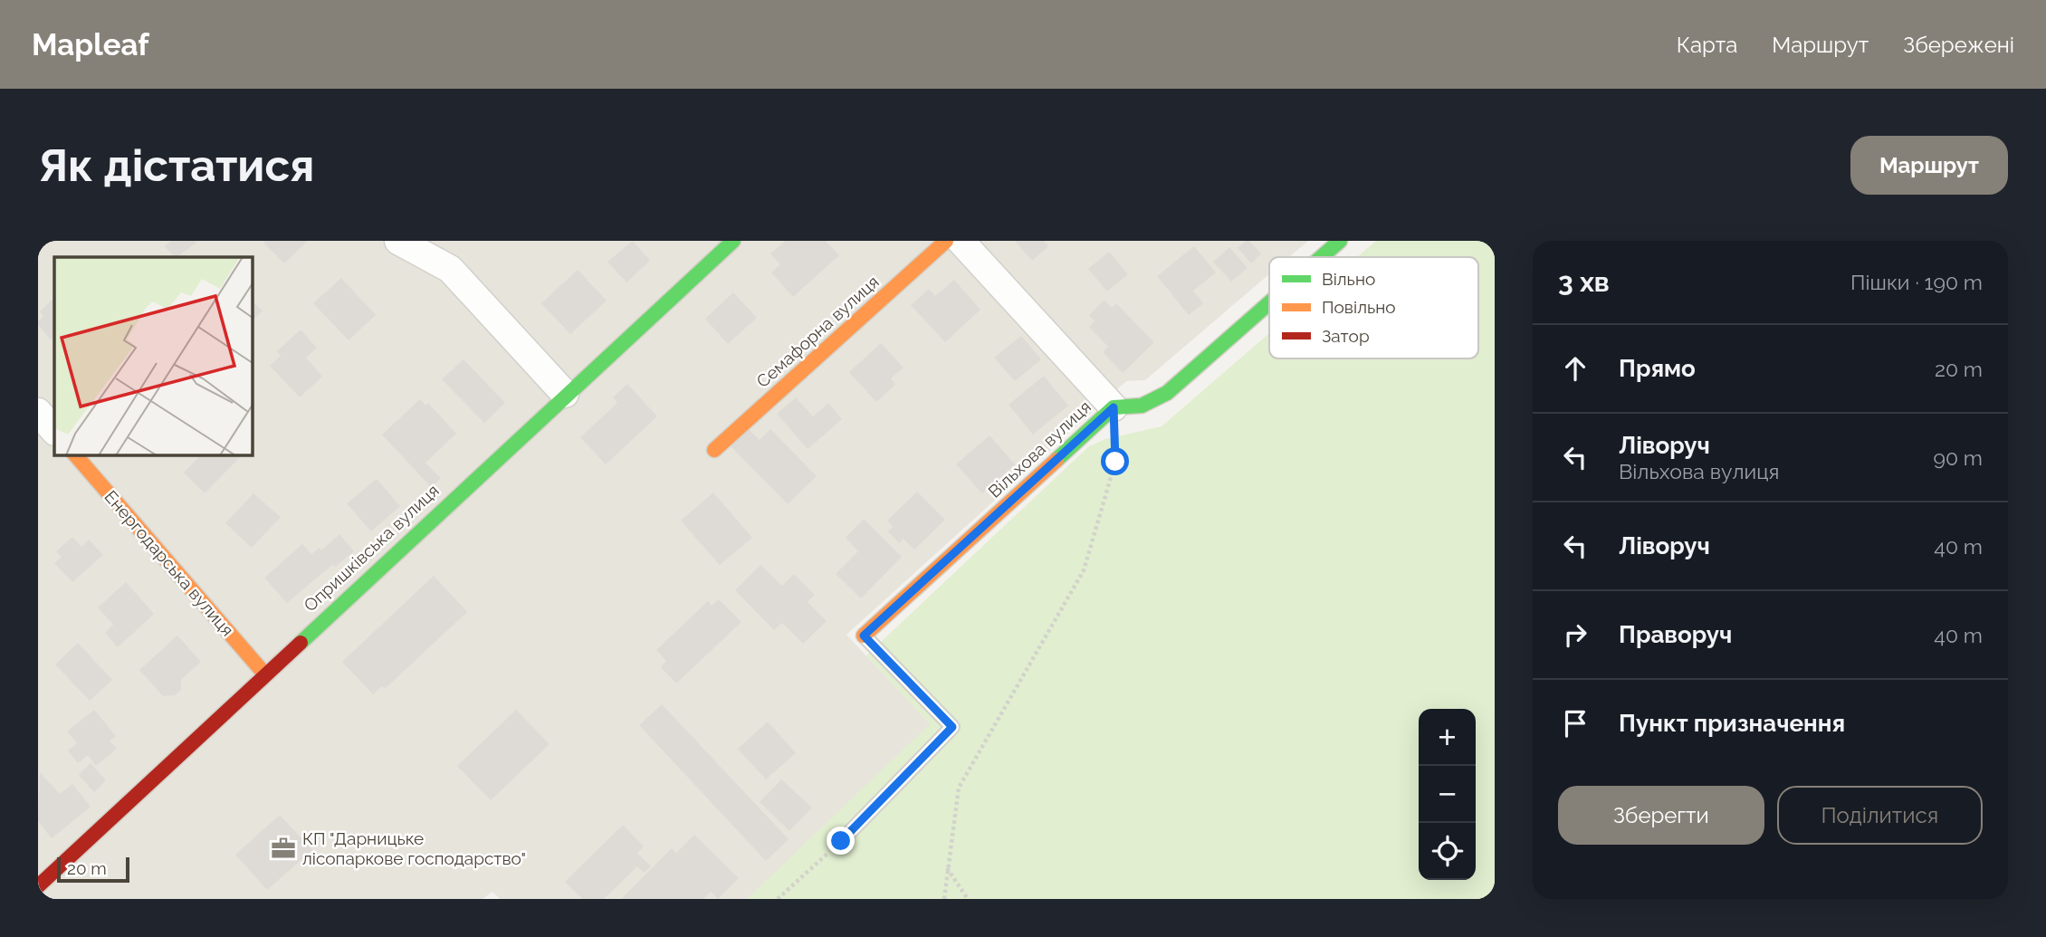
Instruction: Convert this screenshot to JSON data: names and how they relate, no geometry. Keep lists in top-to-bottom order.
{
  "streets": {
    "street": [
      "Семафорна вулиця",
      "Вільхова вулиця",
      "Опришківська вулиця",
      "Енергодарська вулиця"
    ]
  },
  "crossings": [
    ["Опришківська вулиця", "Енергодарська вулиця"]
  ],
  "places": {
    "office": ["КП \"Дарницьке лісопаркове господарство\""]
  },
  "legend": ["Вільно", "Повільно", "Затор"],
  "scale_bar": "20 m",
  "page": {
    "header": "Mapleaf",
    "nav": ["Карта", "Маршрут", "Збережені"],
    "buttons": [
      "Маршрут",
      ["Зберегти", "Поділитися"]
    ],
    "title": "Як дістатися",
    "heading": ["3 хв", "Пішки · 190 m"],
    "list": [
      ["Прямо", "20 m"],
      ["Ліворуч", "Вільхова вулиця", "90 m"],
      ["Ліворуч", "40 m"],
      ["Праворуч", "40 m"],
      "Пункт призначення"
    ],
    "map_buttons": ["+", "−"],
    "scale": "20 m"
  }
}
